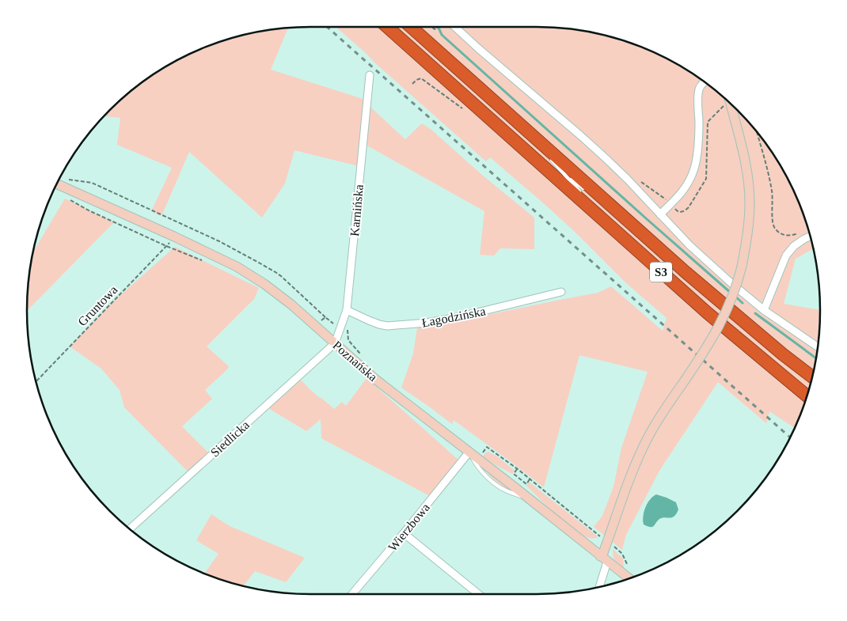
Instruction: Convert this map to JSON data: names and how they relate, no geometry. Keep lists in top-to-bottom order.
{
  "streets": {
    "highway": ["S3"],
    "main road": ["Poznańska"],
    "street": [
      "Karnińska",
      "Łagodzińska",
      "Siedlicka",
      "Wierzbowa"
    ],
    "path": ["Gruntowa"]
  },
  "crossings": [
    ["Karnińska", "Łagodzińska"],
    ["Karnińska", "Poznańska"],
    ["Karnińska", "Siedlicka"],
    ["Gruntowa", "Poznańska"],
    ["Poznańska", "Siedlicka"],
    ["Poznańska", "Wierzbowa"]
  ]
}
